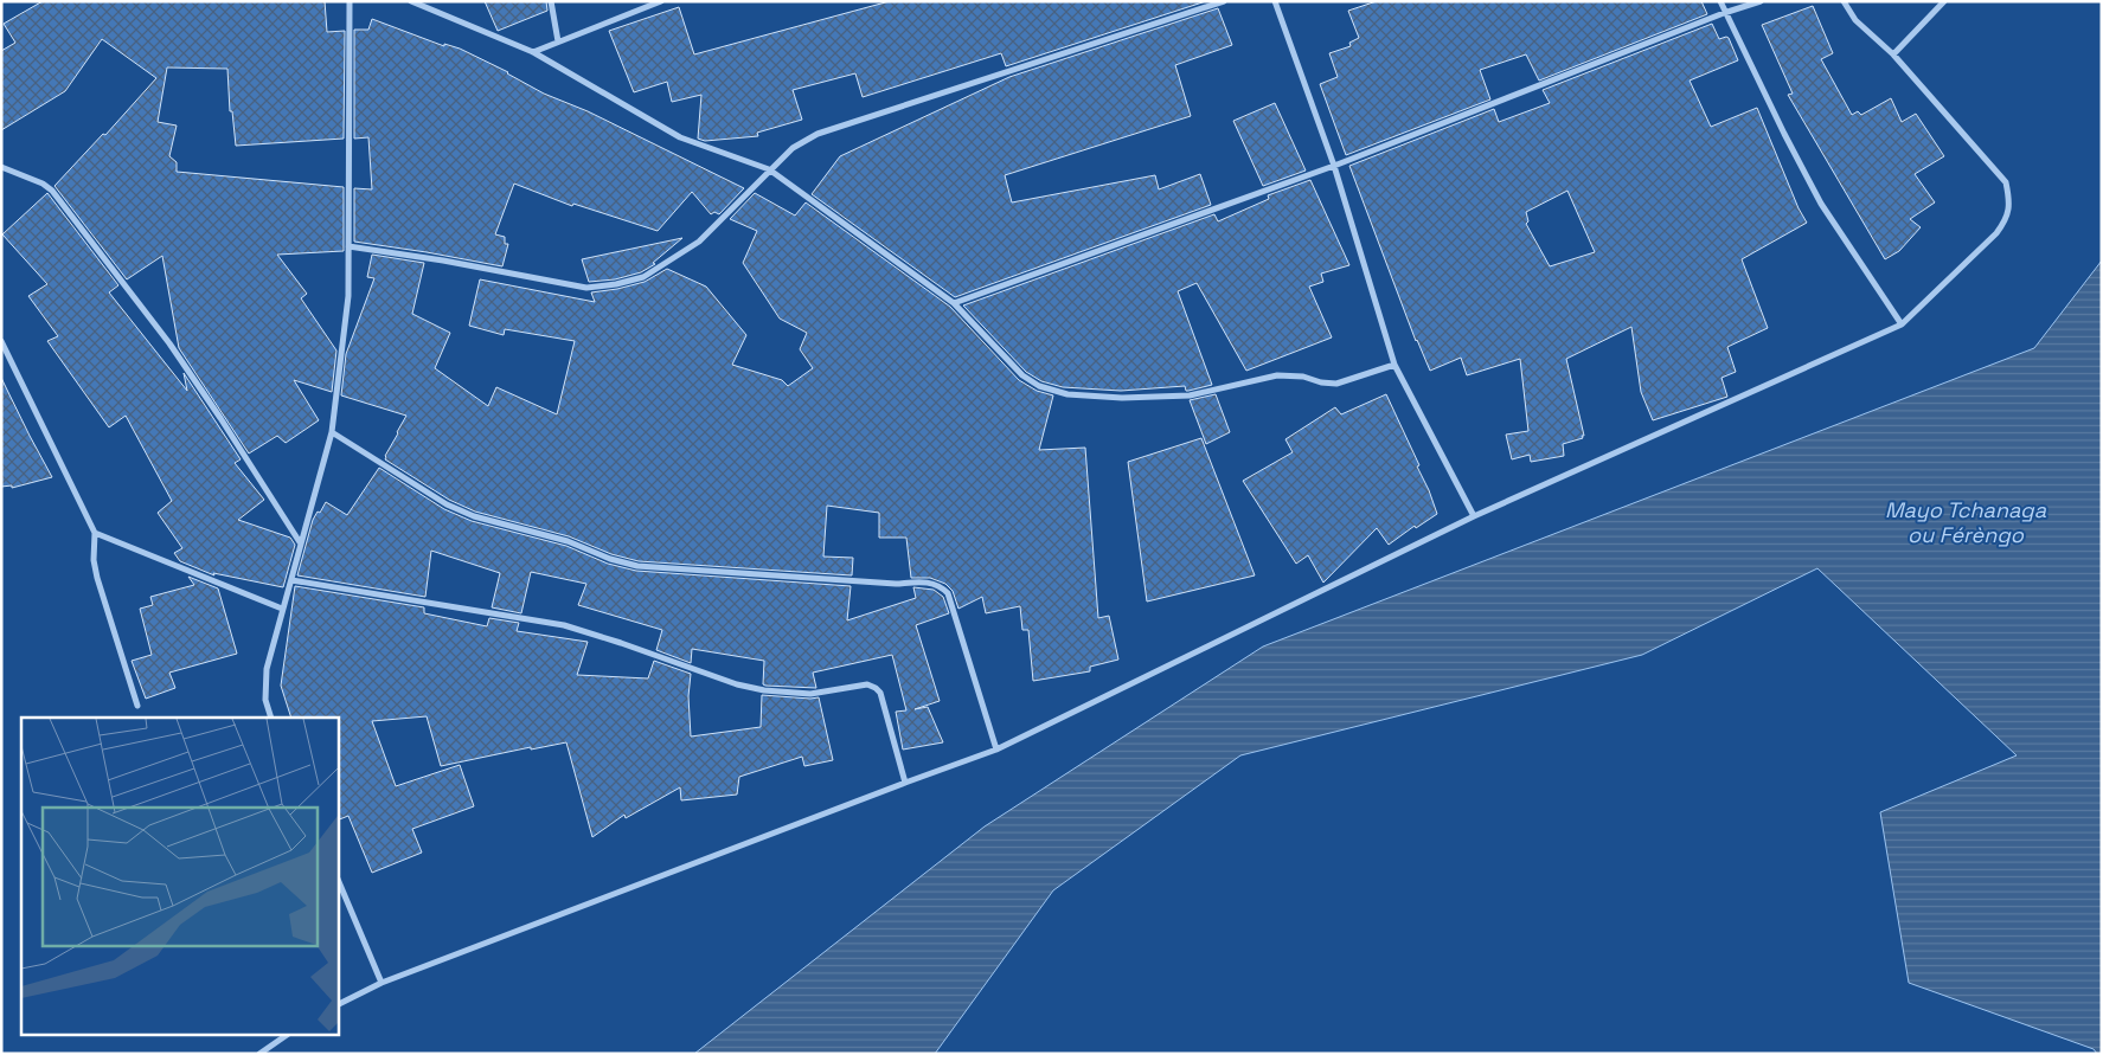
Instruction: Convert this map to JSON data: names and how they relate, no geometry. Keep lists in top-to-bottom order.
{
  "water": ["Mayo Tchanaga ou Férèngo"]
}
